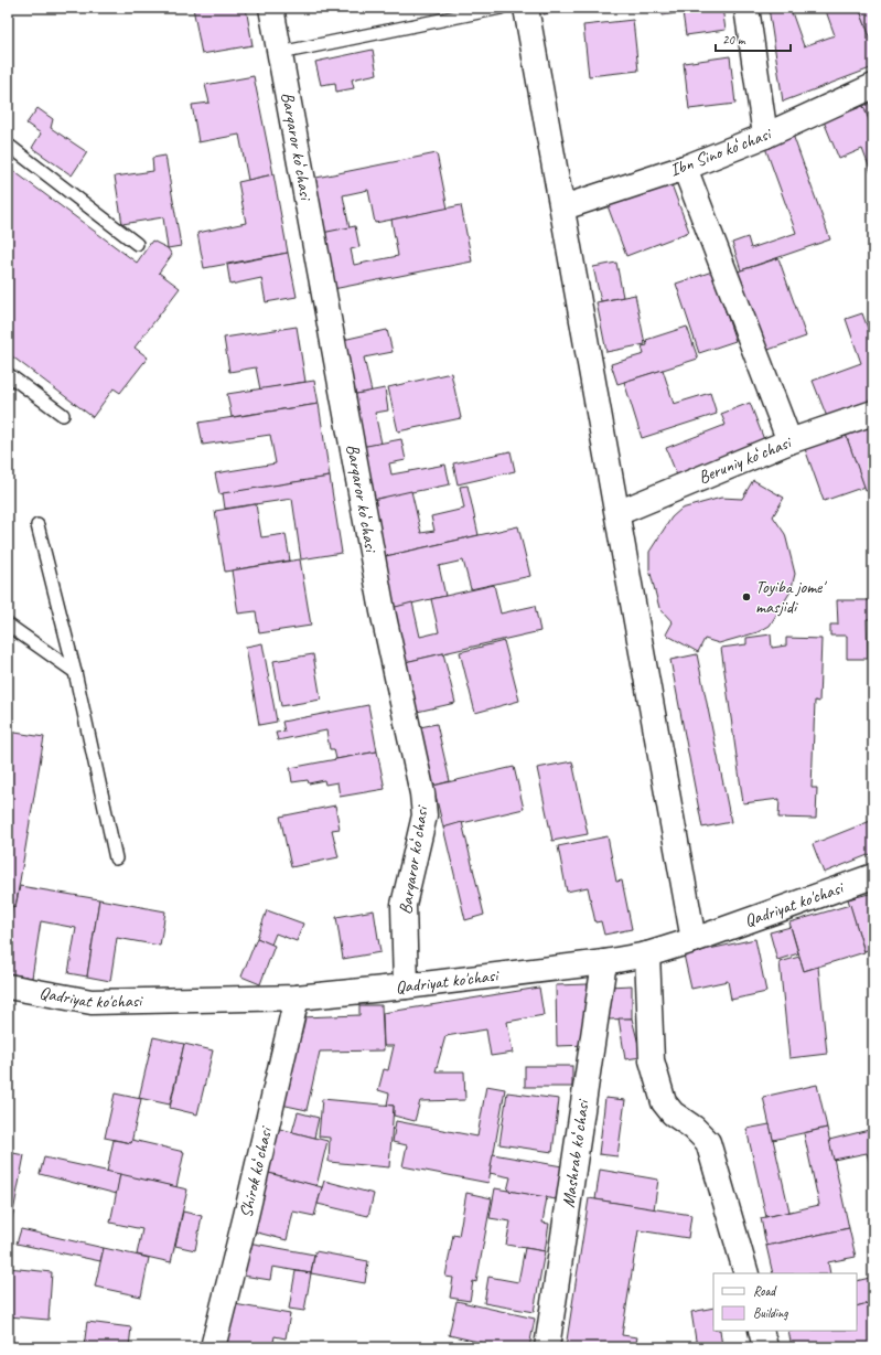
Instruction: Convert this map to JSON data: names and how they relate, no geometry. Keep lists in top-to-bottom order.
{
  "streets": {
    "street": [
      "Barqaror koʻchasi",
      "Ibn Sino koʻchasi",
      "Beruniy koʻchasi",
      "Qadriyat ko'chasi",
      "Mashrab koʻchasi",
      "Shirok koʻchasi"
    ]
  },
  "crossings": [
    ["Barqaror koʻchasi", "Qadriyat ko'chasi"],
    ["Qadriyat ko'chasi", "Mashrab koʻchasi"],
    ["Qadriyat ko'chasi", "Shirok koʻchasi"]
  ],
  "places": ["Toyiba jome' masjidi"],
  "legend": ["Road", "Building"],
  "scale_bar": "20 m"
}
